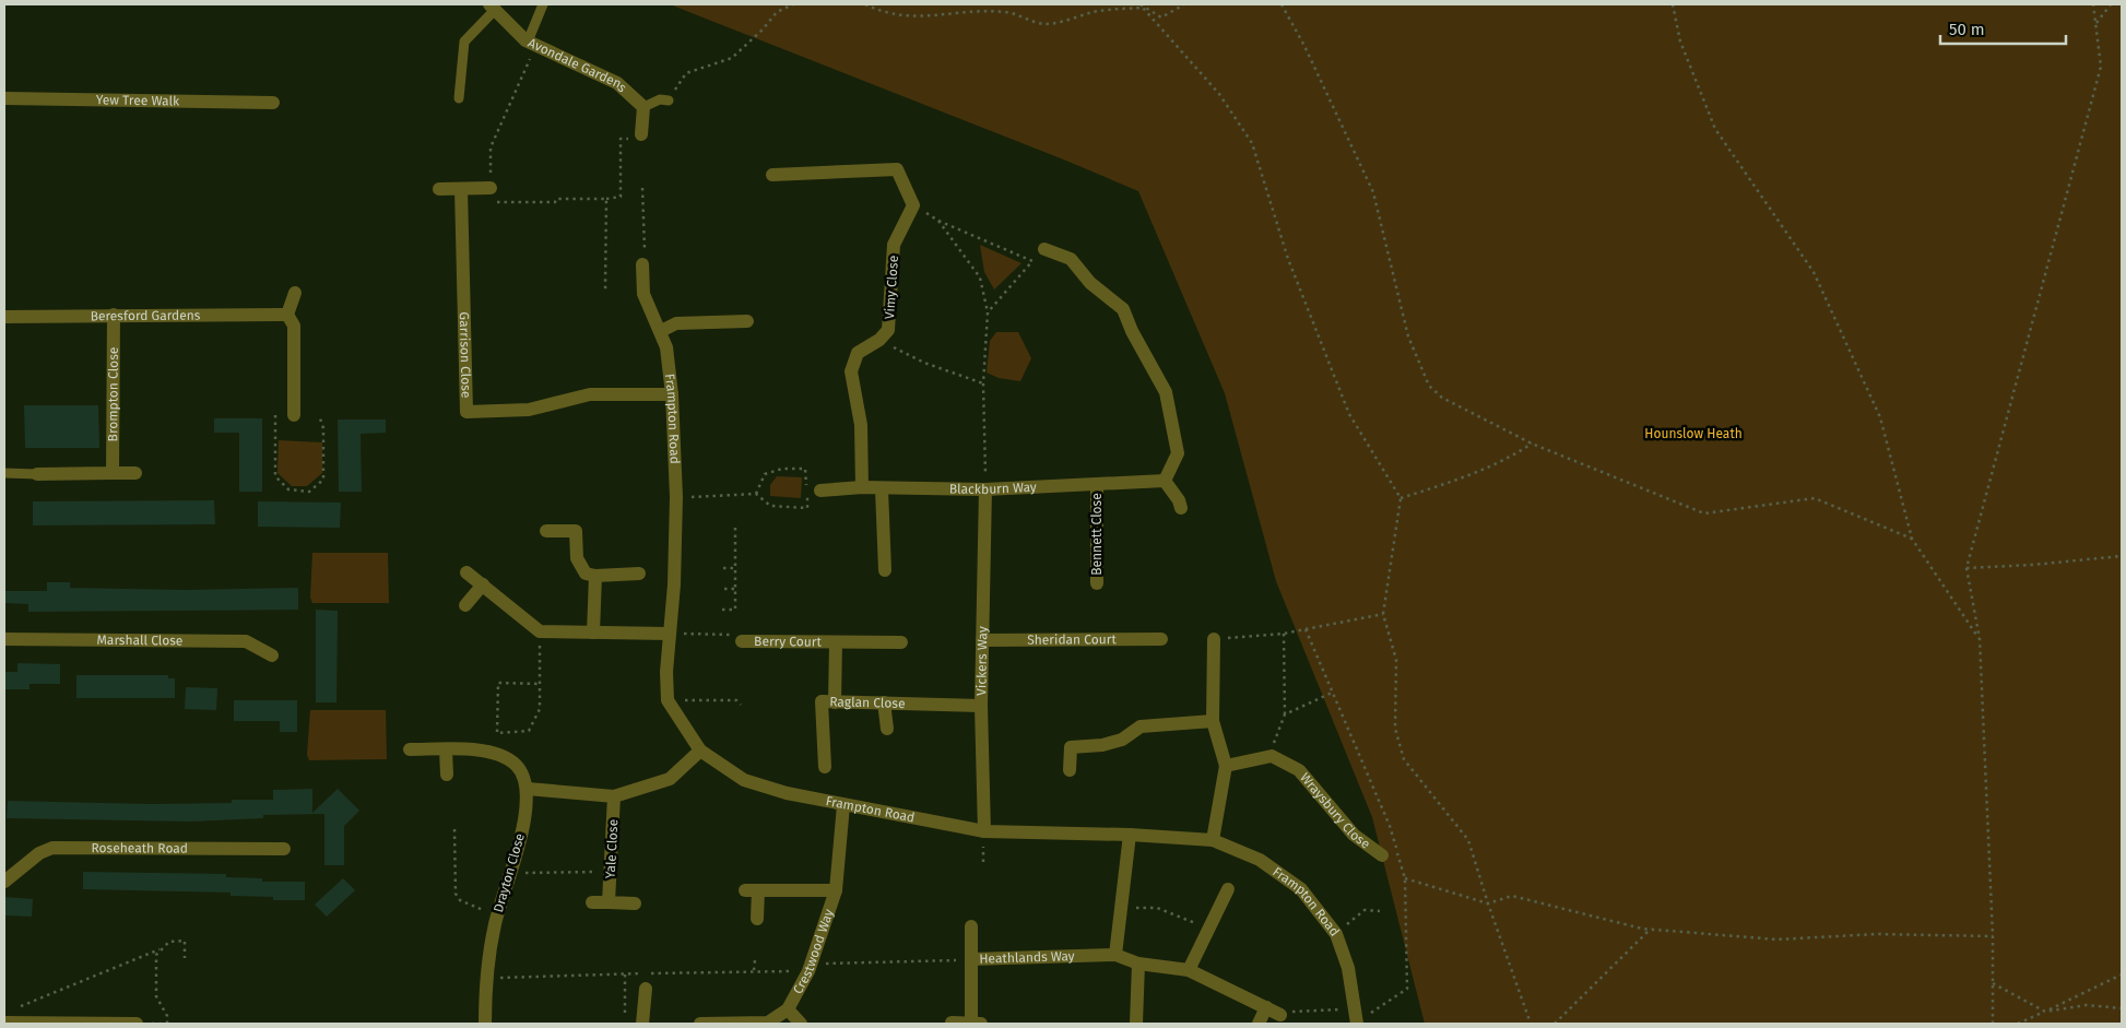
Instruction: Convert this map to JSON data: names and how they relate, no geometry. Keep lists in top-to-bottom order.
{
  "streets": {
    "street": [
      "Avondale Gardens",
      "Yew Tree Walk",
      "Vimy Close",
      "Beresford Gardens",
      "Garrison Close",
      "Brompton Close",
      "Frampton Road",
      "Blackburn Way",
      "Bennett Close",
      "Marshall Close",
      "Sheridan Court",
      "Berry Court",
      "Vickers Way",
      "Raglan Close",
      "Wraysbury Close",
      "Roseheath Road",
      "Yale Close",
      "Drayton Close",
      "Crestwood Way",
      "Heathlands Way"
    ]
  },
  "crossings": [
    ["Beresford Gardens", "Brompton Close"],
    ["Garrison Close", "Frampton Road"],
    ["Frampton Road", "Vickers Way"],
    ["Frampton Road", "Crestwood Way"],
    ["Blackburn Way", "Bennett Close"],
    ["Blackburn Way", "Vickers Way"],
    ["Sheridan Court", "Vickers Way"],
    ["Berry Court", "Raglan Close"],
    ["Vickers Way", "Raglan Close"]
  ],
  "parks": ["Hounslow Heath"],
  "scale_bar": "50 m"
}
